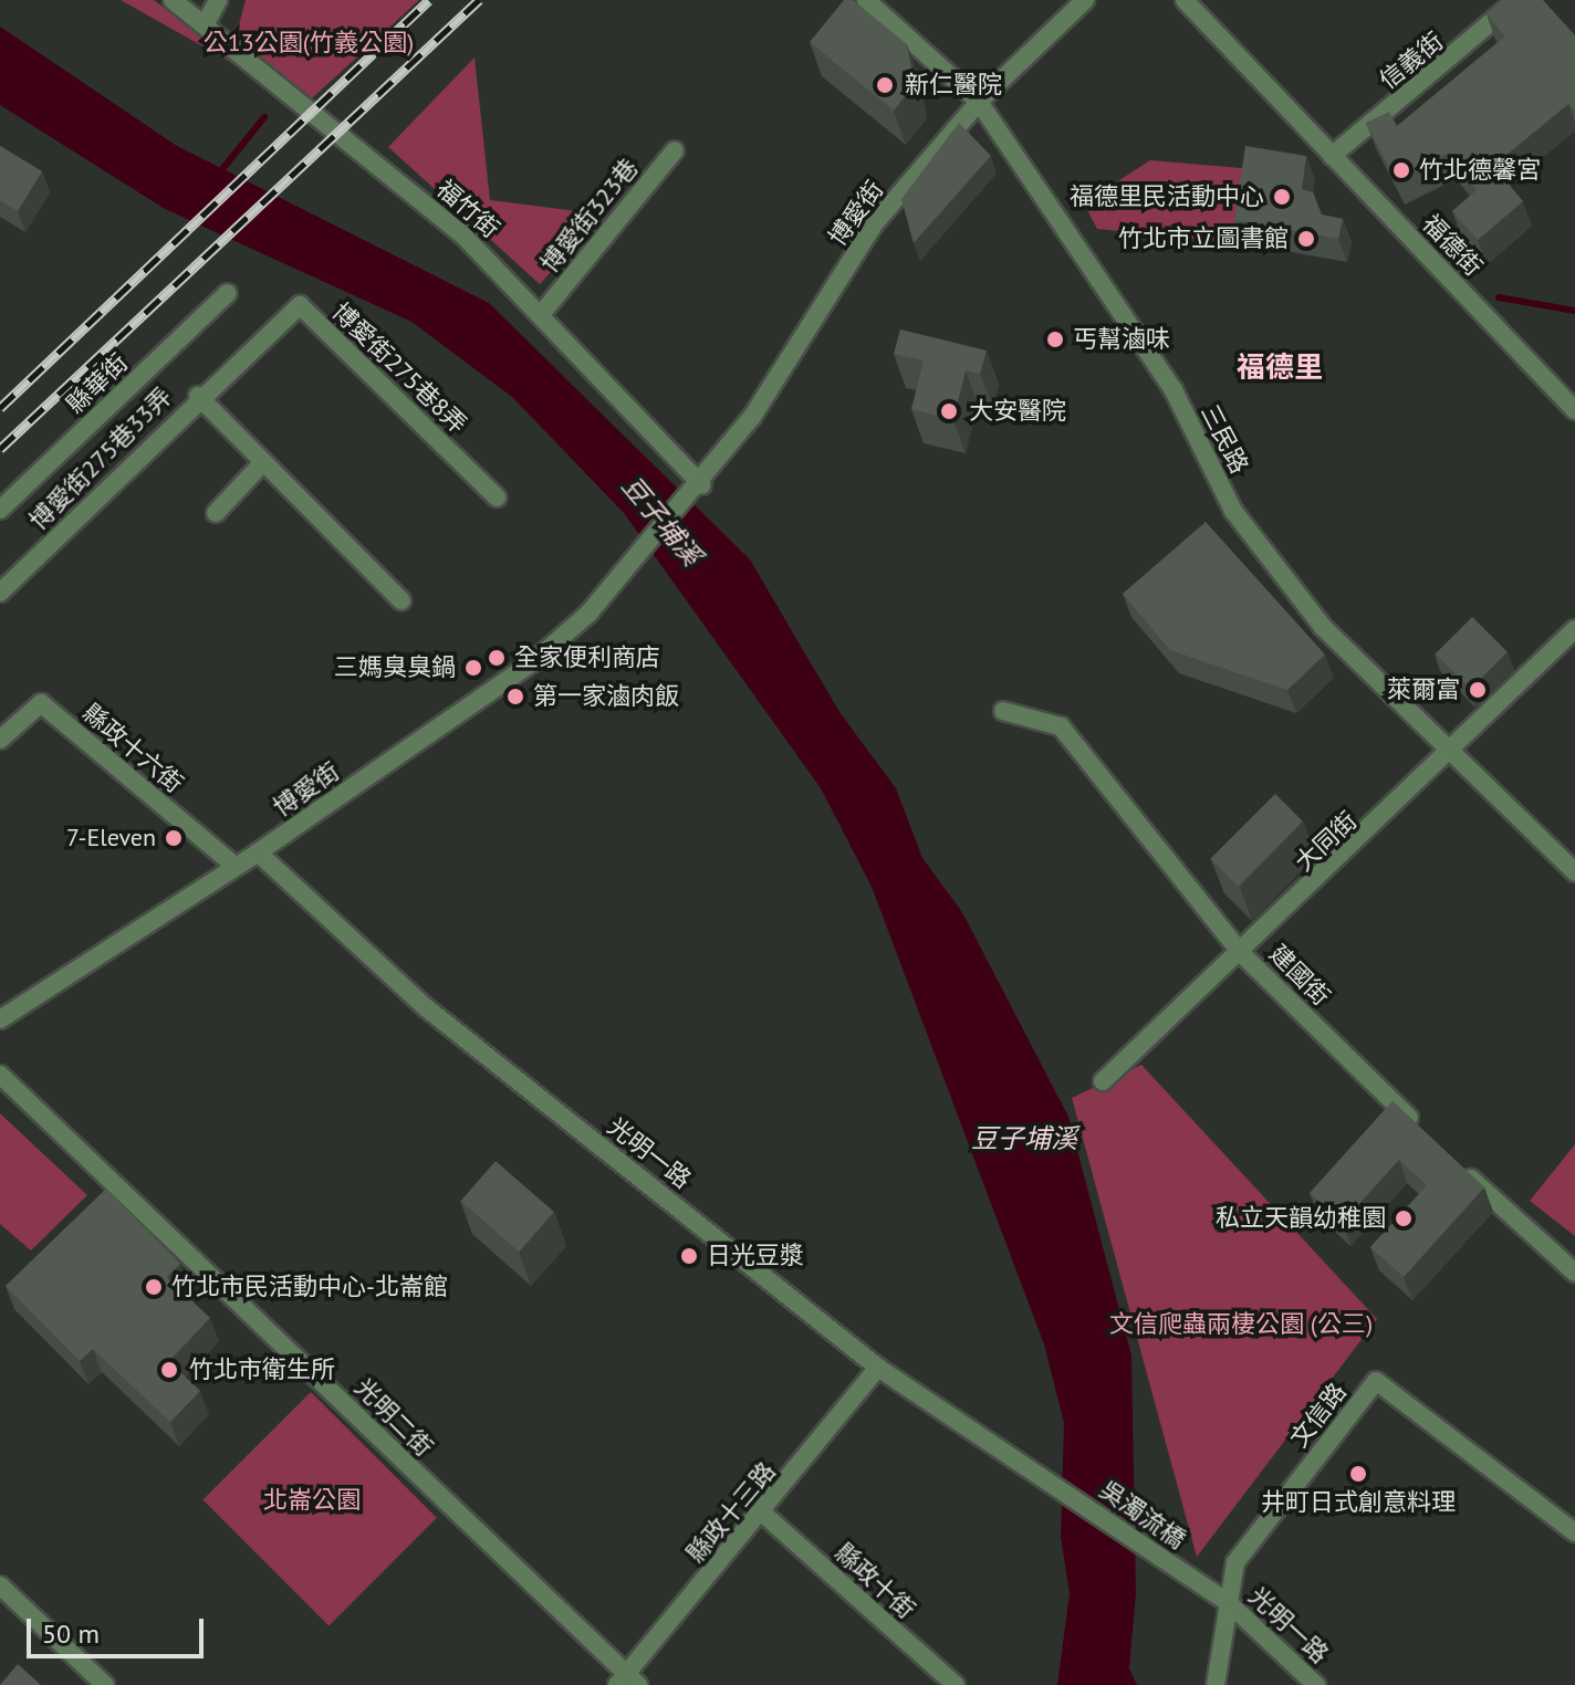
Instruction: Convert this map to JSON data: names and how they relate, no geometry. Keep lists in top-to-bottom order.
{
  "streets": {
    "street": [
      "信義街",
      "福竹街",
      "博愛街",
      "博愛街323巷",
      "福德街",
      "博愛街275巷8弄",
      "縣華街",
      "三民路",
      "博愛街275巷33弄",
      "縣政十六街",
      "大同街",
      "建國街",
      "光明一路",
      "文信路",
      "光明二街",
      "縣政十三路",
      "吳濁流橋",
      "縣政十街"
    ]
  },
  "crossings": [
    ["信義街", "福德街"],
    ["福竹街", "博愛街"],
    ["福竹街", "博愛街323巷"],
    ["博愛街", "三民路"],
    ["博愛街", "縣政十六街"],
    ["博愛街", "光明一路"],
    ["博愛街275巷8弄", "博愛街275巷33弄"],
    ["三民路", "大同街"],
    ["大同街", "建國街"],
    ["光明一路", "文信路"],
    ["光明一路", "縣政十三路"],
    ["光明一路", "吳濁流橋"],
    ["文信路", "吳濁流橋"],
    ["光明二街", "縣政十三路"],
    ["縣政十三路", "縣政十街"]
  ],
  "districts": ["福德里"],
  "water": ["豆子埔溪"],
  "parks": ["公13公園(竹義公園)", "文信爬蟲兩棲公園 (公三)", "北崙公園"],
  "places": [
    "新仁醫院",
    "竹北德馨宮",
    "福德里民活動中心",
    "竹北市立圖書館",
    "丐幫滷味",
    "大安醫院",
    "全家便利商店",
    "三媽臭臭鍋",
    "萊爾富",
    "第一家滷肉飯",
    "7-Eleven",
    "私立天韻幼稚園",
    "日光豆漿",
    "竹北市民活動中心-北崙館",
    "竹北市衛生所",
    "井町日式創意料理"
  ],
  "scale_bar": "50 m"
}
